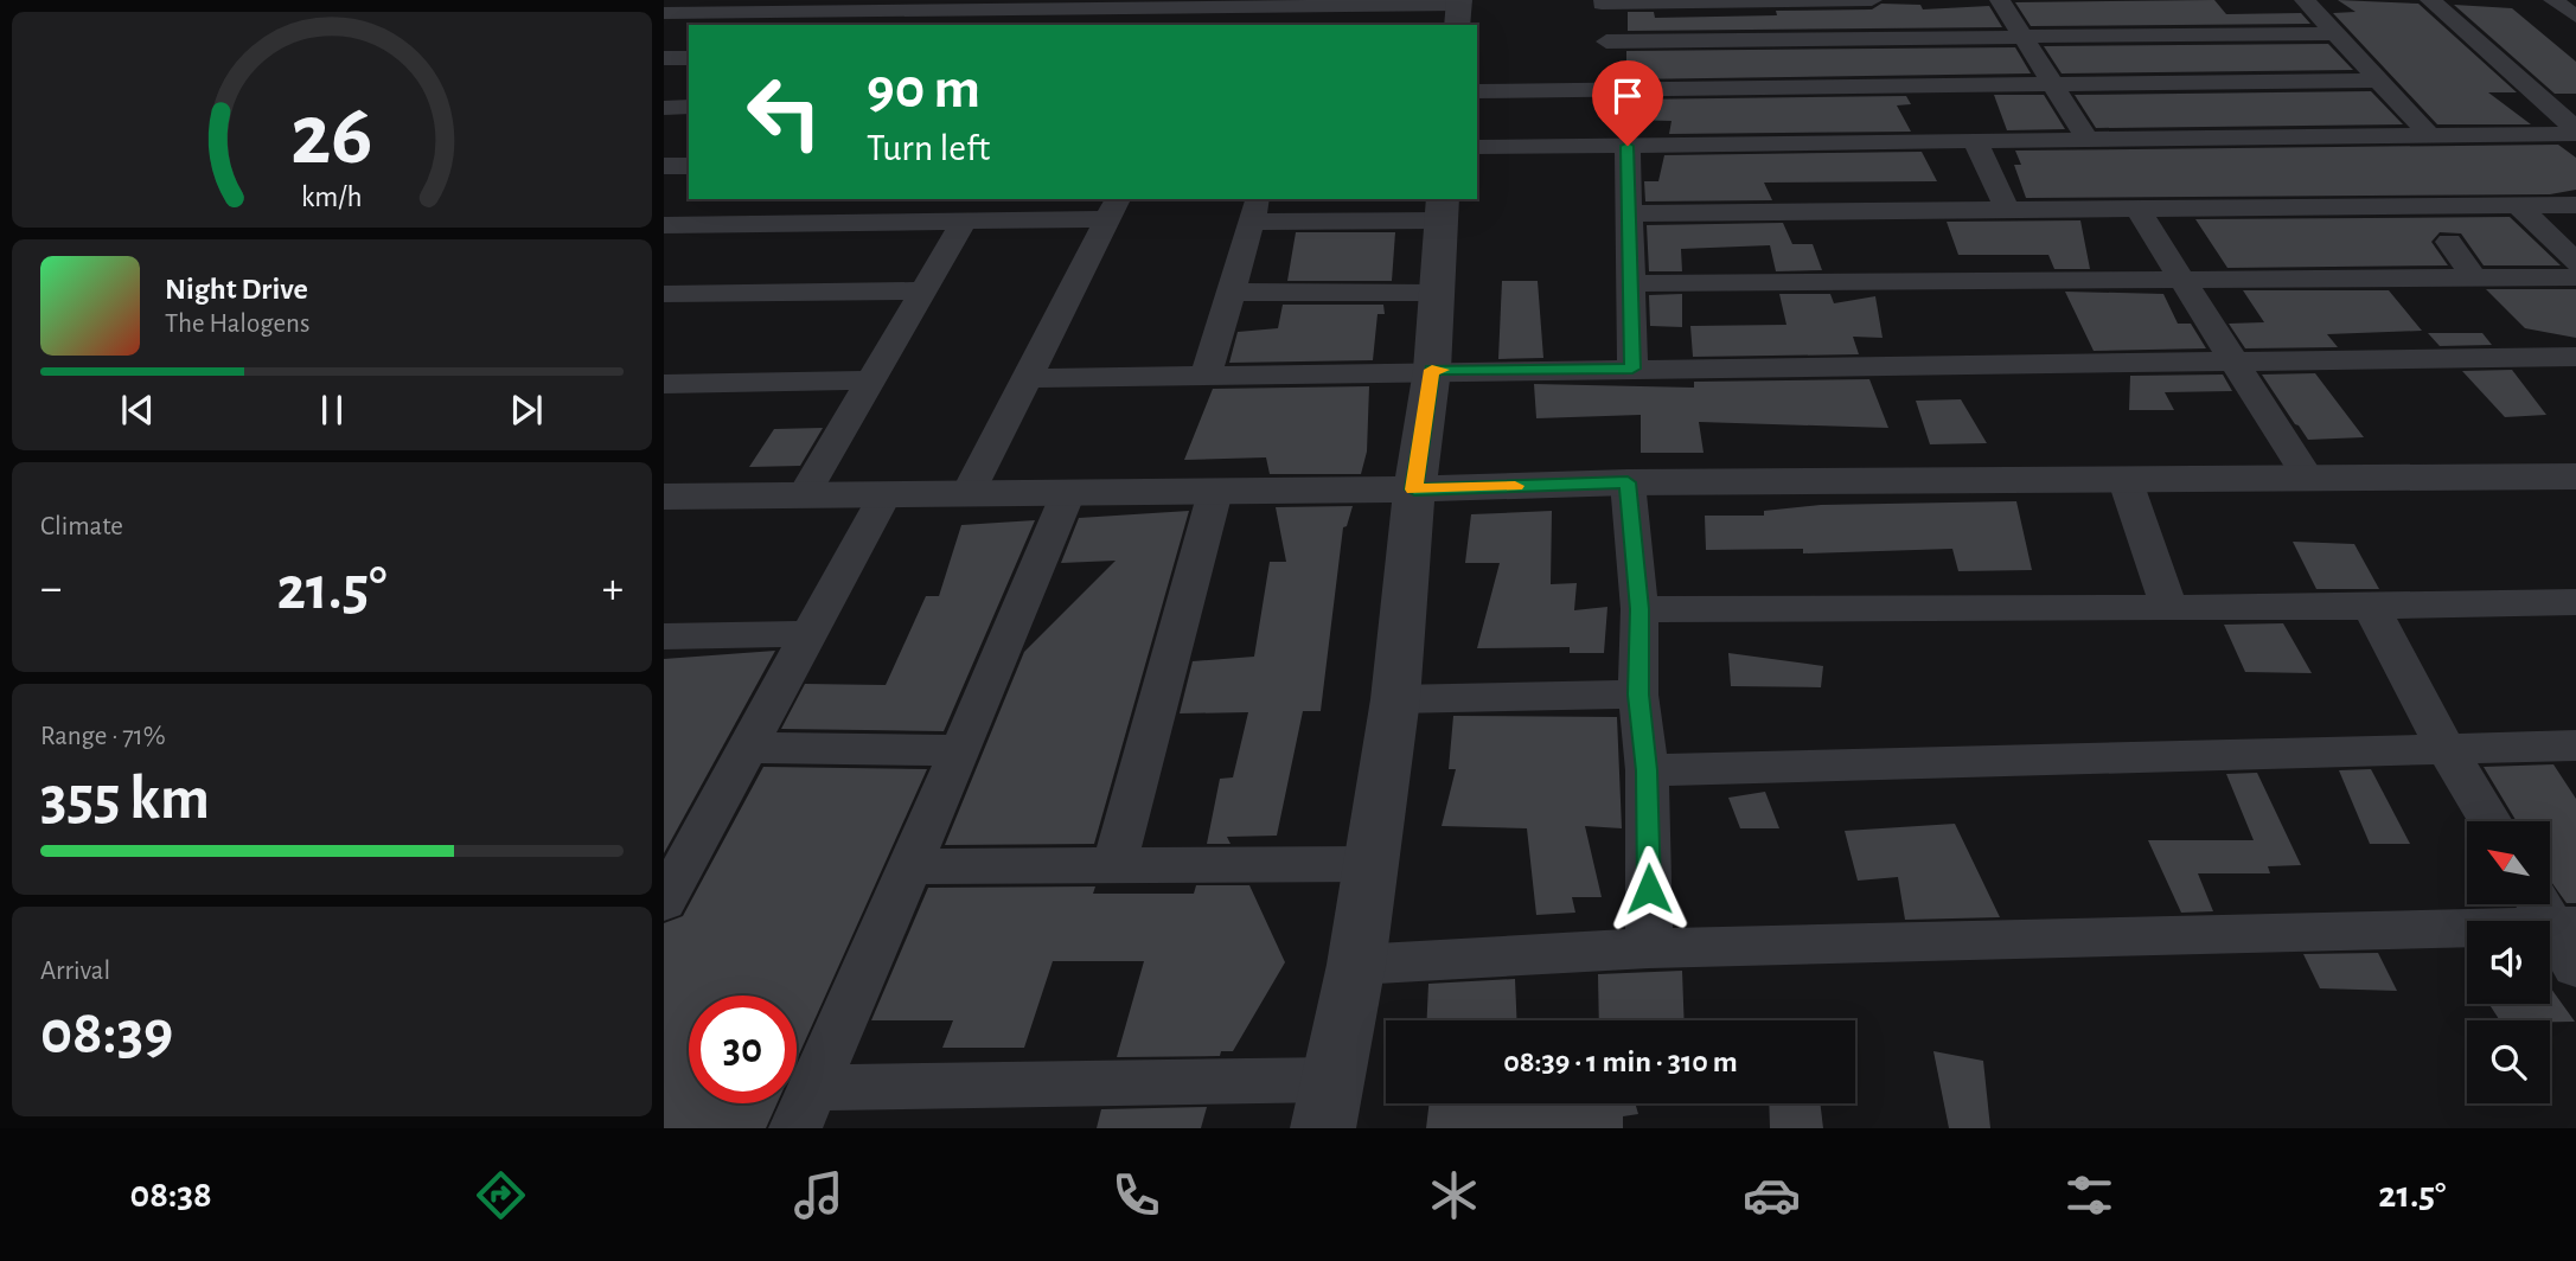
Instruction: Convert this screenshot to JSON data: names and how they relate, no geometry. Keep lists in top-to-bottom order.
{
  "north": "top left",
  "page": {
    "turn": ["90 m", "Turn left"],
    "song": ["Night Drive", "The Halogens"],
    "tile": [
      "Climate",
      ["Range · 71%", "355 km"],
      ["Arrival", "08:39"]
    ],
    "heat": ["−", "21.5°", "+"],
    "limit": "30",
    "trip": "08:39 · 1 min · 310 m",
    "tabs": ["08:38", "21.5°"],
    "gauge": ["26", "km/h"]
  }
}
